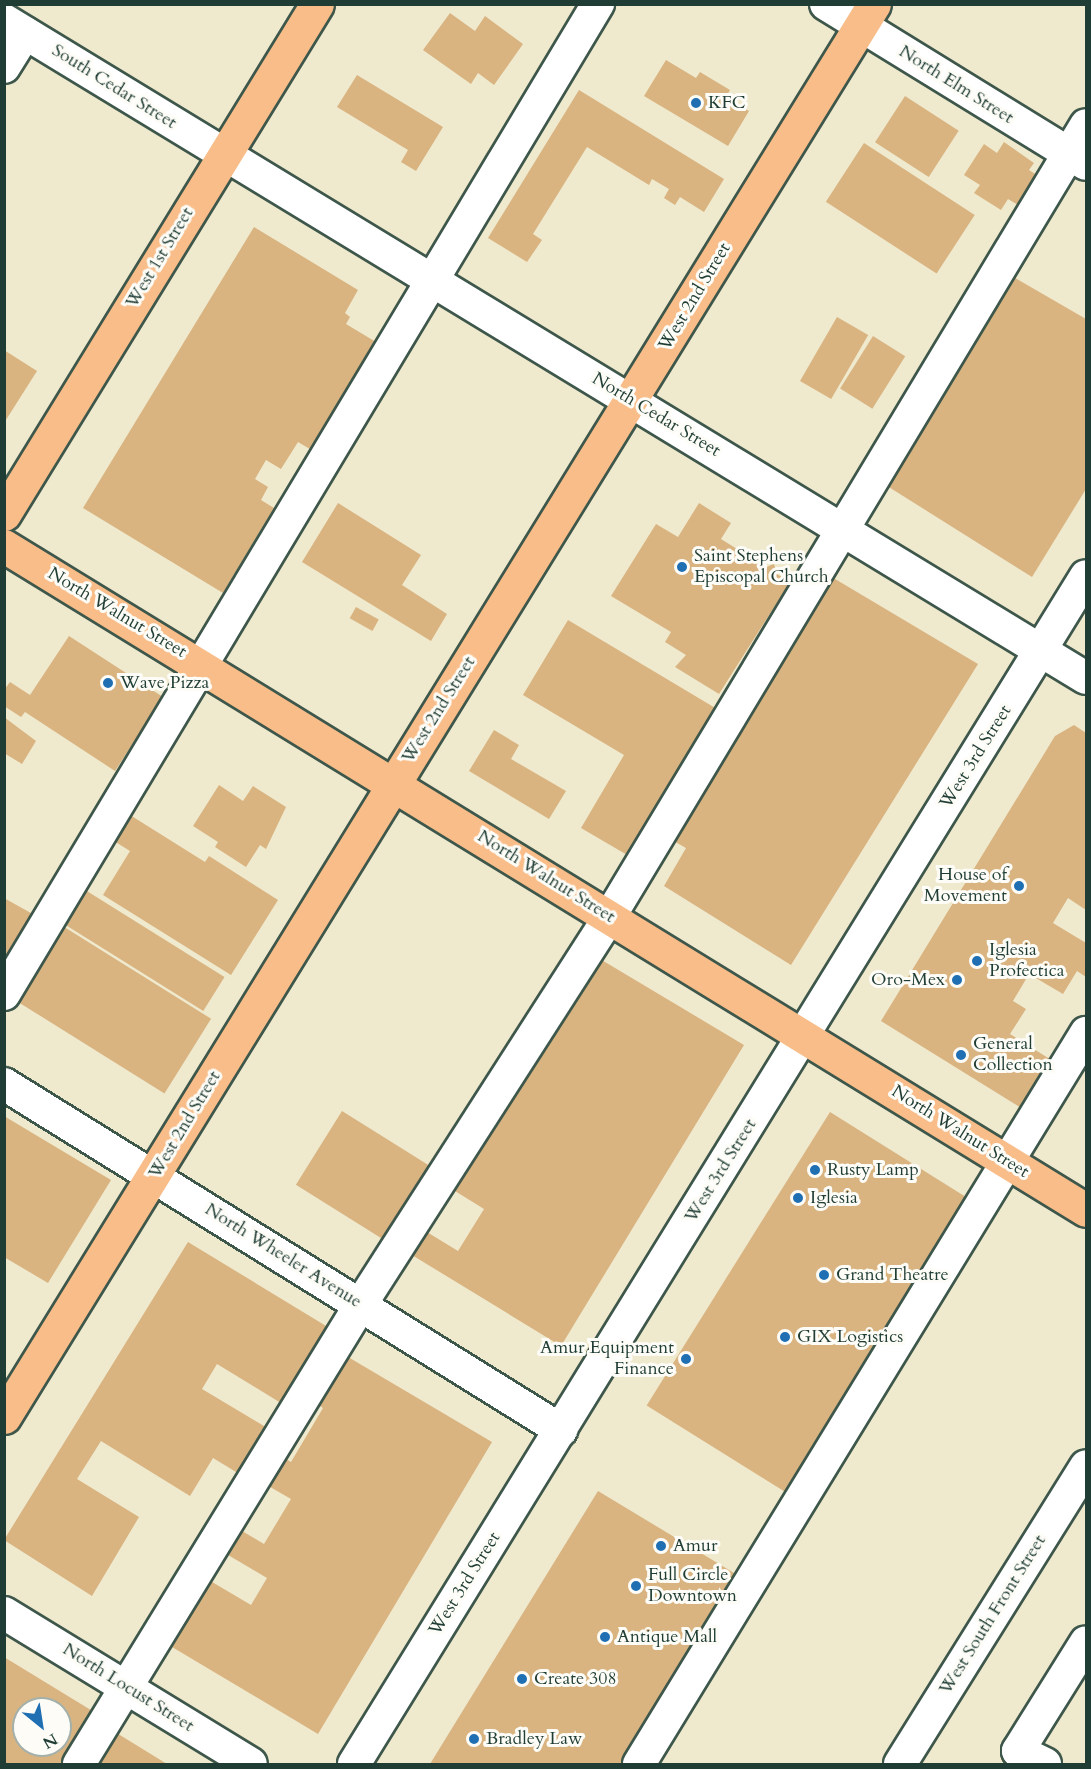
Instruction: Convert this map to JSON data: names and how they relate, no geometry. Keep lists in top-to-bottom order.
{
  "streets": {
    "main road": ["West 1st Street", "West 2nd Street", "North Walnut Street"],
    "street": [
      "North Elm Street",
      "South Cedar Street",
      "North Cedar Street",
      "West 3rd Street",
      "North Wheeler Avenue",
      "West South Front Street",
      "North Locust Street"
    ]
  },
  "crossings": [
    ["North Elm Street", "West 2nd Street"],
    ["South Cedar Street", "West 1st Street"],
    ["South Cedar Street", "North Cedar Street"],
    ["West 1st Street", "North Cedar Street"],
    ["West 2nd Street", "North Cedar Street"],
    ["West 2nd Street", "North Walnut Street"],
    ["West 2nd Street", "North Wheeler Avenue"],
    ["North Cedar Street", "West 3rd Street"],
    ["North Walnut Street", "West 3rd Street"],
    ["West 3rd Street", "North Wheeler Avenue"]
  ],
  "places": [
    "KFC",
    "Saint Stephens Episcopal Church",
    "Wave Pizza",
    "House of Movement",
    "Iglesia Profectica",
    "Oro-Mex",
    "General Collection",
    "Rusty Lamp",
    "Iglesia",
    "Grand Theatre",
    "GIX Logistics",
    "Amur Equipment Finance",
    "Amur",
    "Full Circle Downtown",
    "Antique Mall",
    "Create 308",
    "Bradley Law"
  ],
  "north": "bottom right"
}
